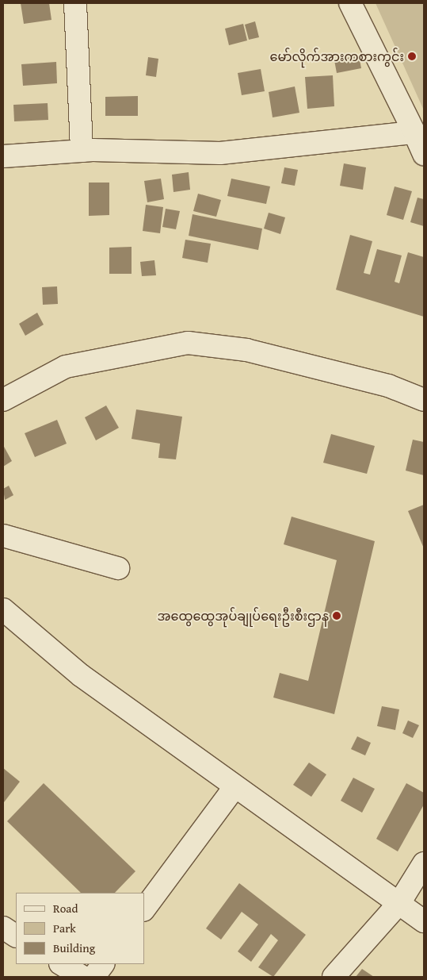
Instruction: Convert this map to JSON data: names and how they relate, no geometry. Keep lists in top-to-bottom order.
{
  "places": ["မော်လိုက်အားကစားကွင်း", "အထွေထွေအုပ်ချုပ်ရေးဦးစီးဌာန"],
  "legend": ["Road", "Park", "Building"]
}
